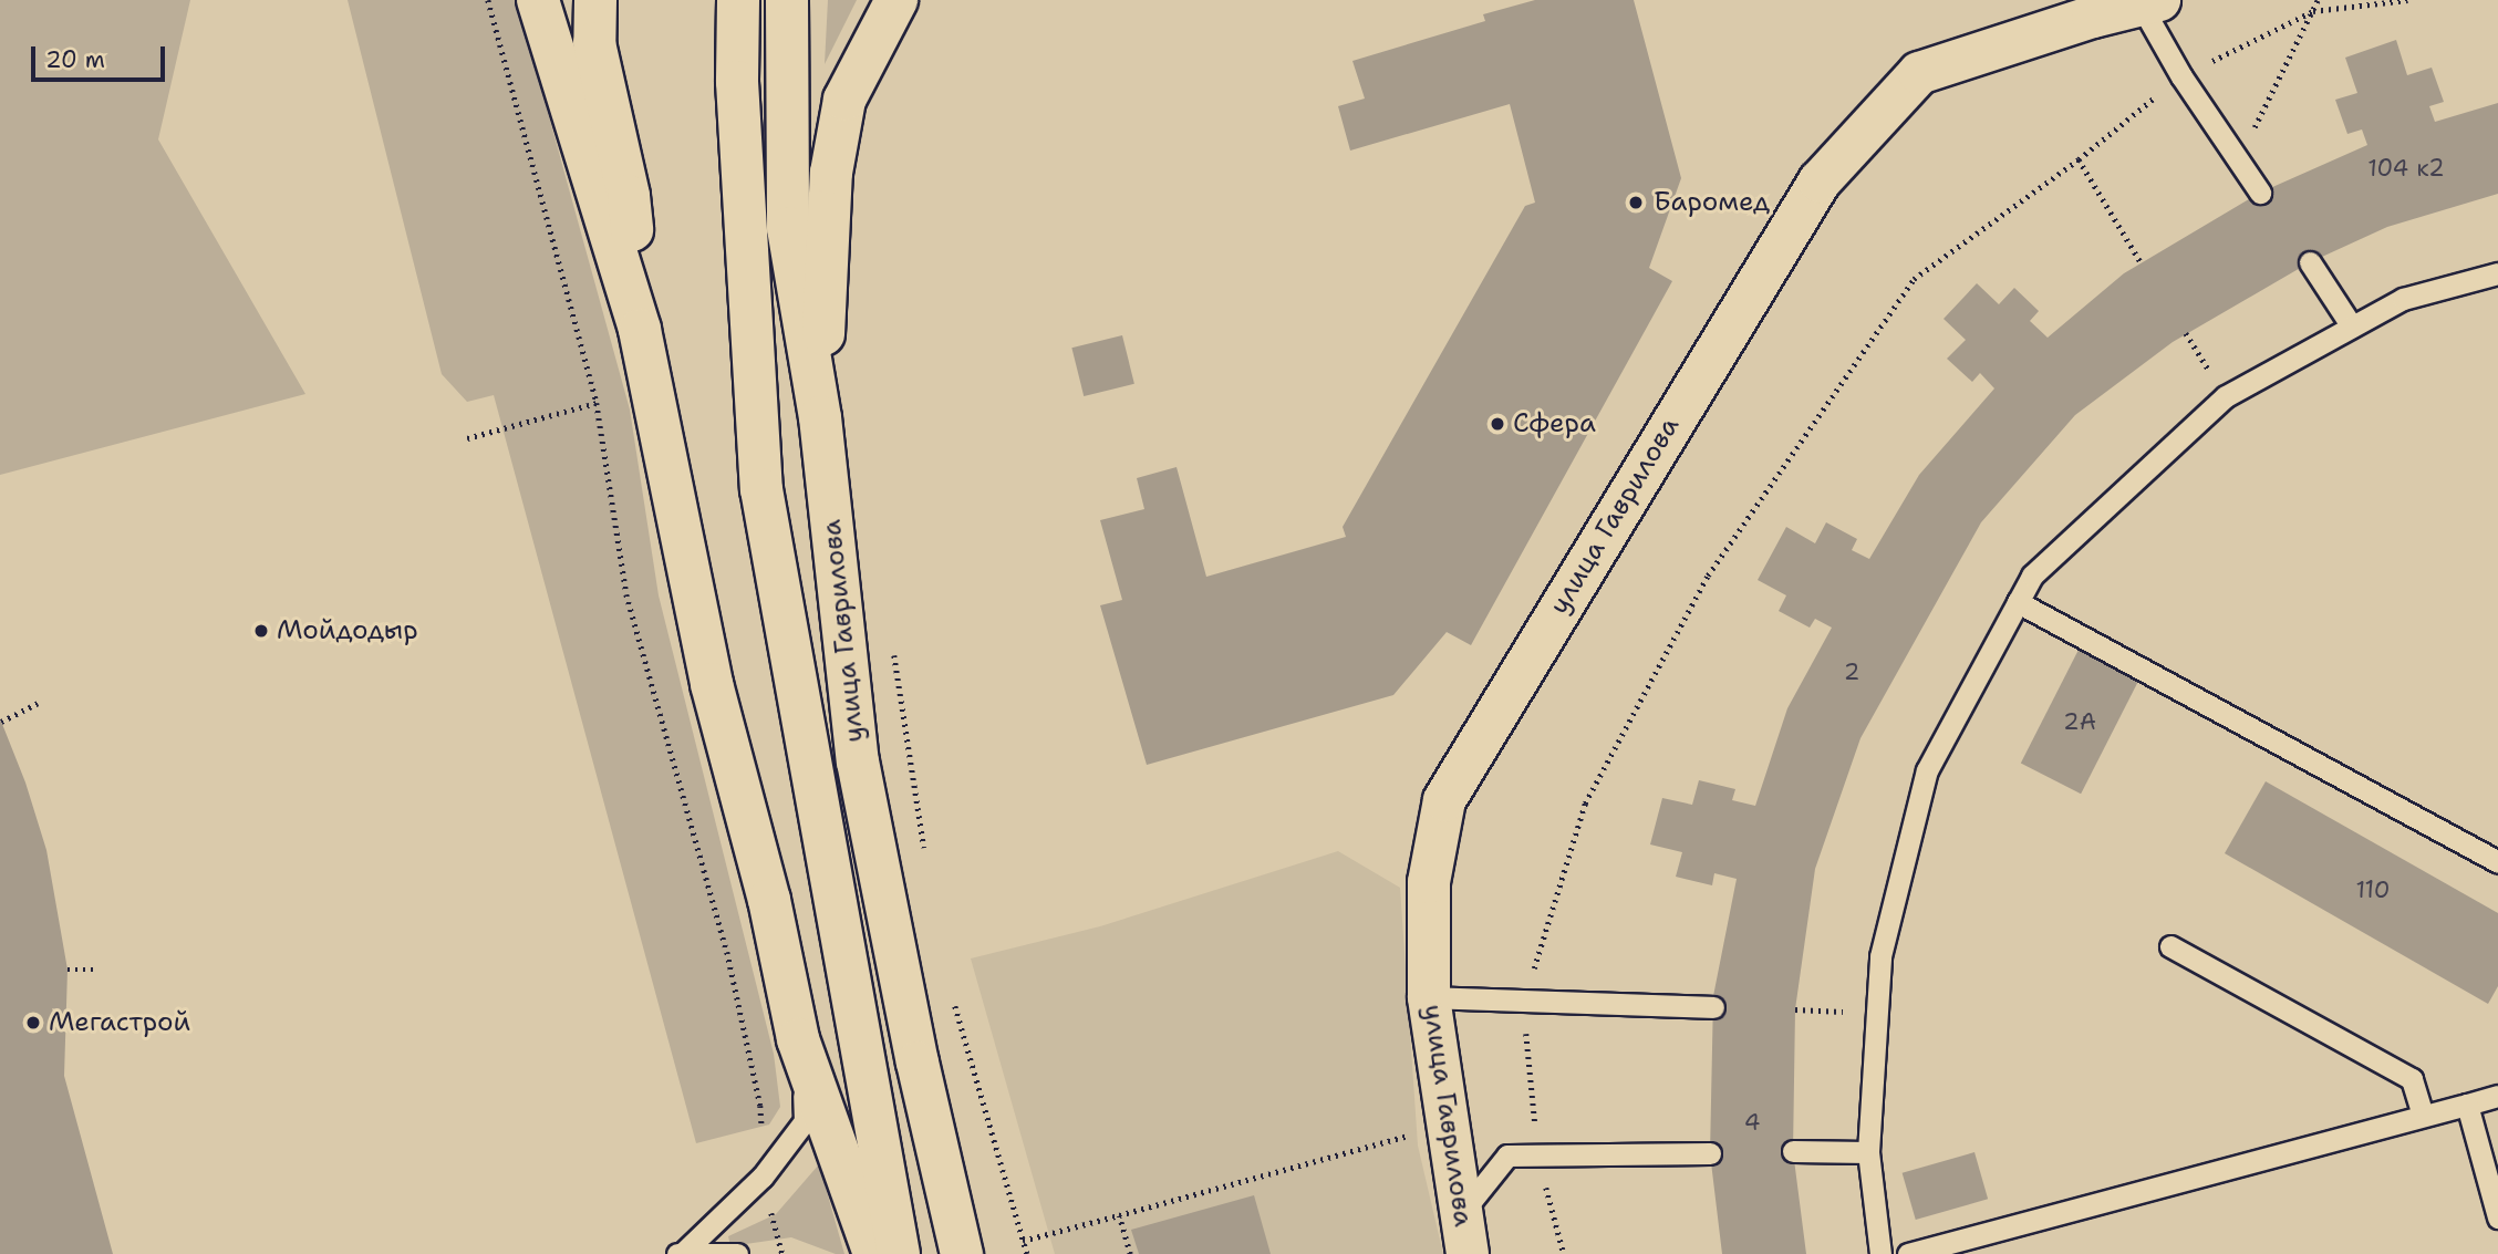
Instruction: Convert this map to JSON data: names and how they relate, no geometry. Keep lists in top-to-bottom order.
{
  "streets": {
    "main road": ["улица Гаврилова"]
  },
  "places": [
    "Баромед",
    "Сфера",
    "Мойдодыр",
    "Мегастрой"
  ],
  "house_numbers": [
    "104 к2",
    "2",
    "2А",
    "110",
    "4"
  ],
  "scale_bar": "20 m"
}
